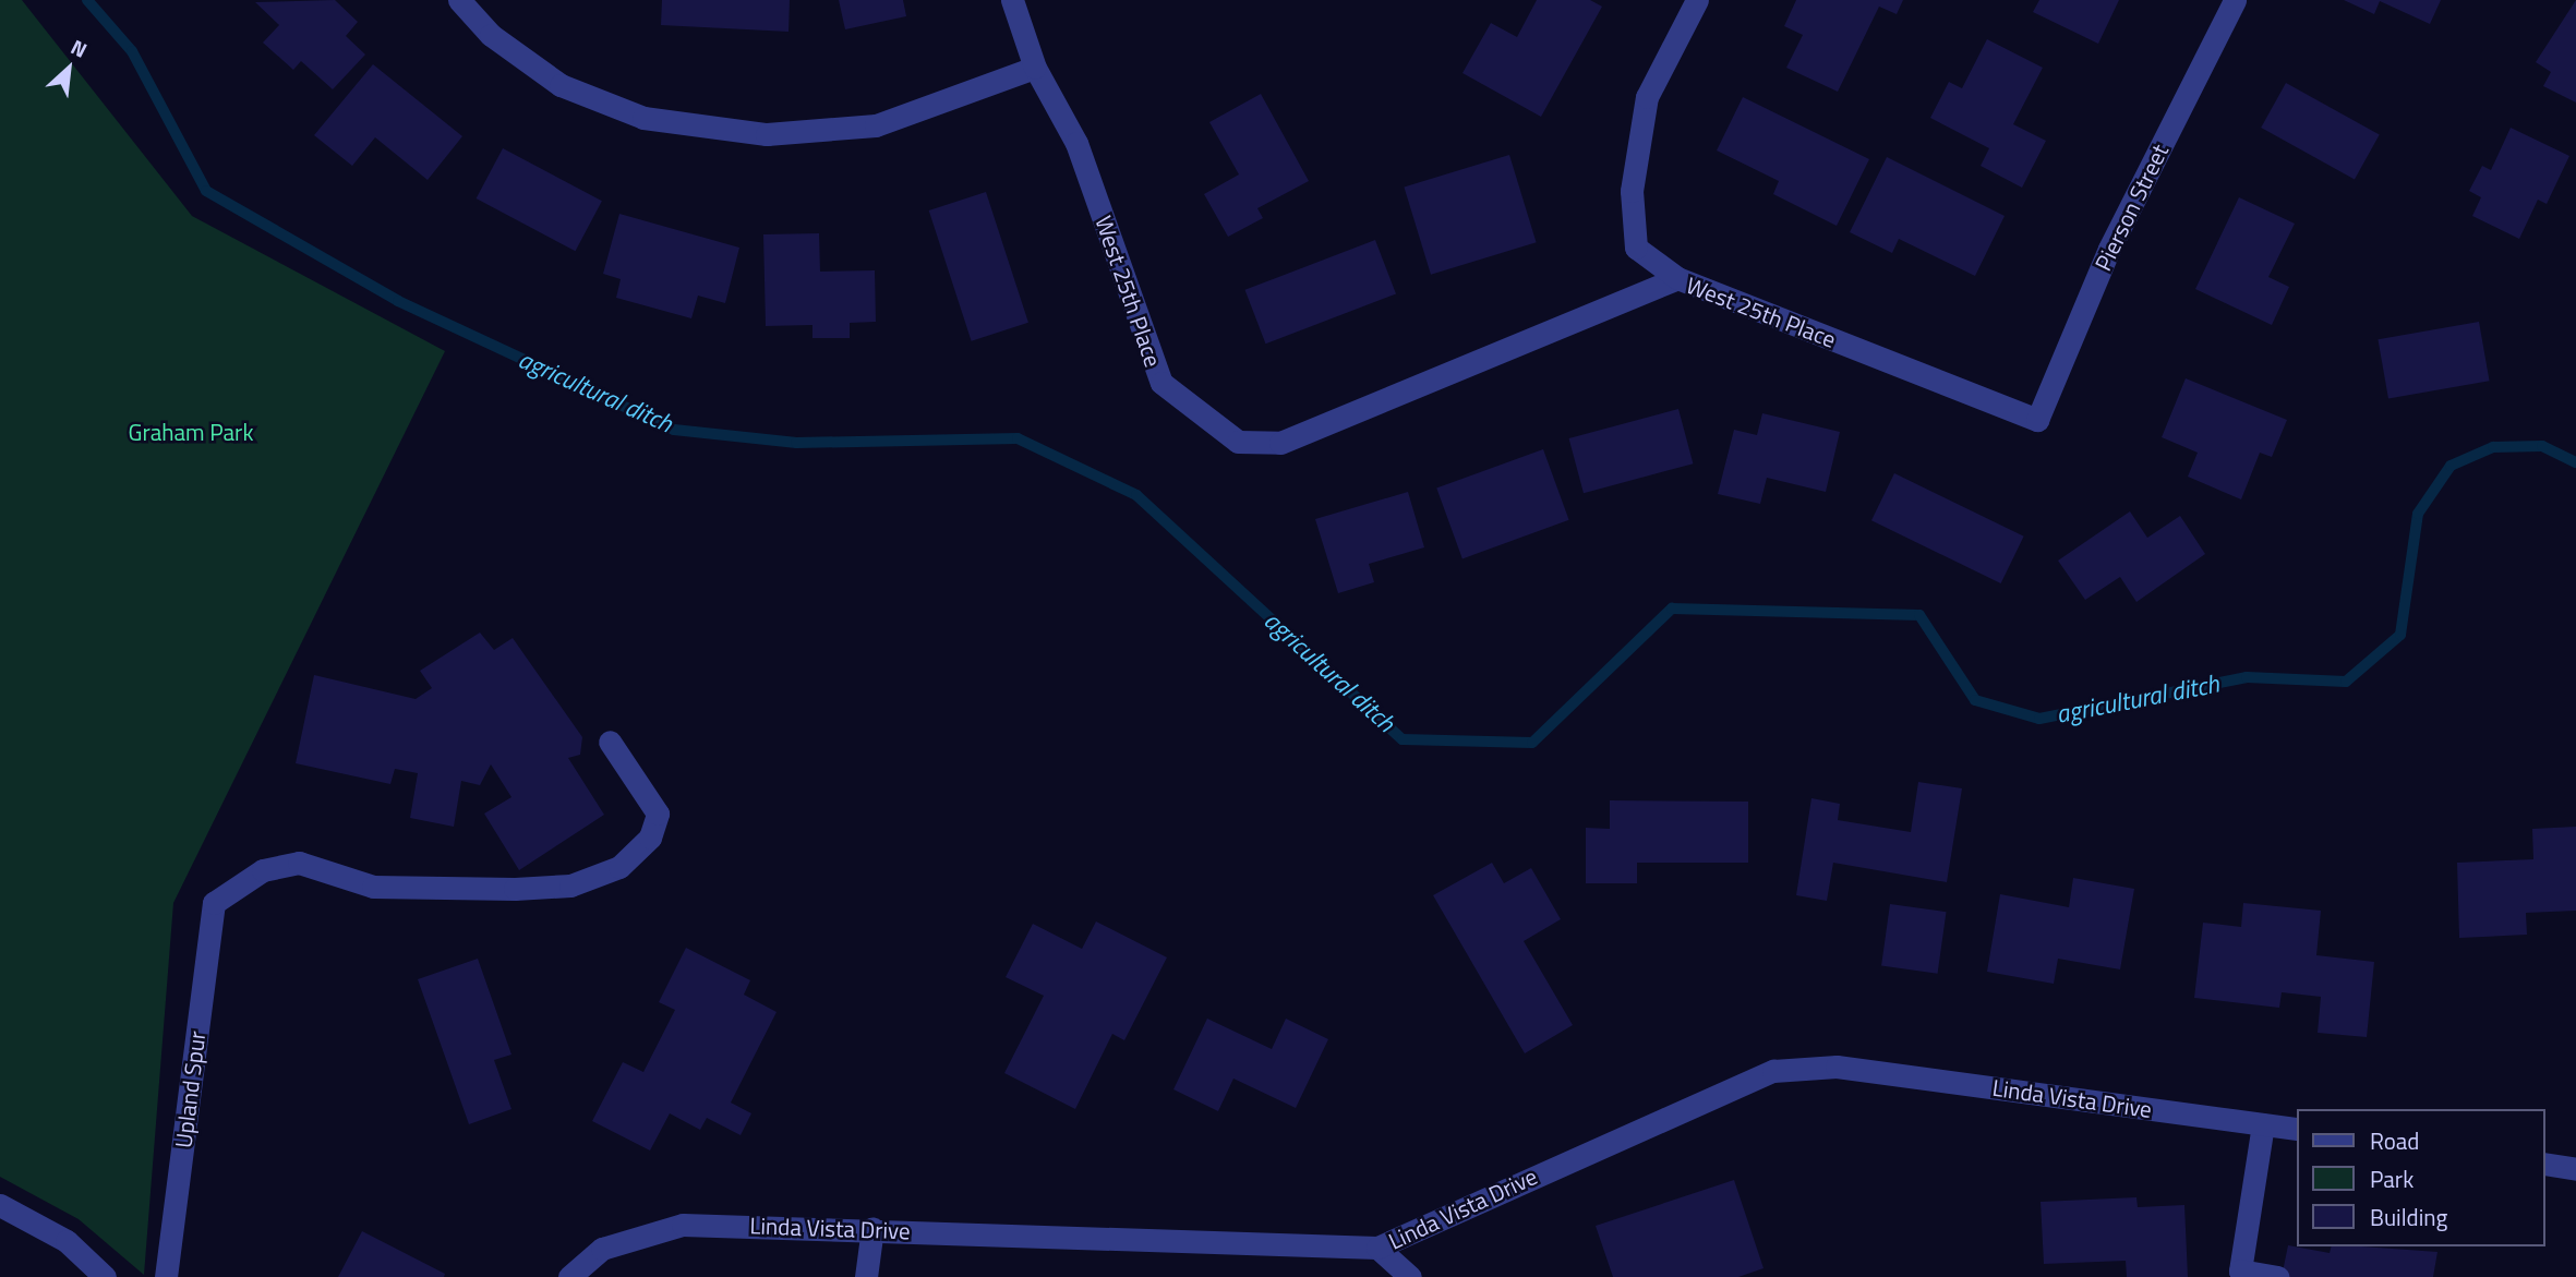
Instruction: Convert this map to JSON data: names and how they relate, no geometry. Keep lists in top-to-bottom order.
{
  "streets": {
    "street": [
      "Pierson Street",
      "West 25th Place",
      "Upland Spur",
      "Linda Vista Drive"
    ]
  },
  "crossings": [
    ["Pierson Street", "West 25th Place"]
  ],
  "water": ["agricultural ditch"],
  "parks": ["Graham Park"],
  "legend": ["Road", "Park", "Building"],
  "north": "top right"
}
